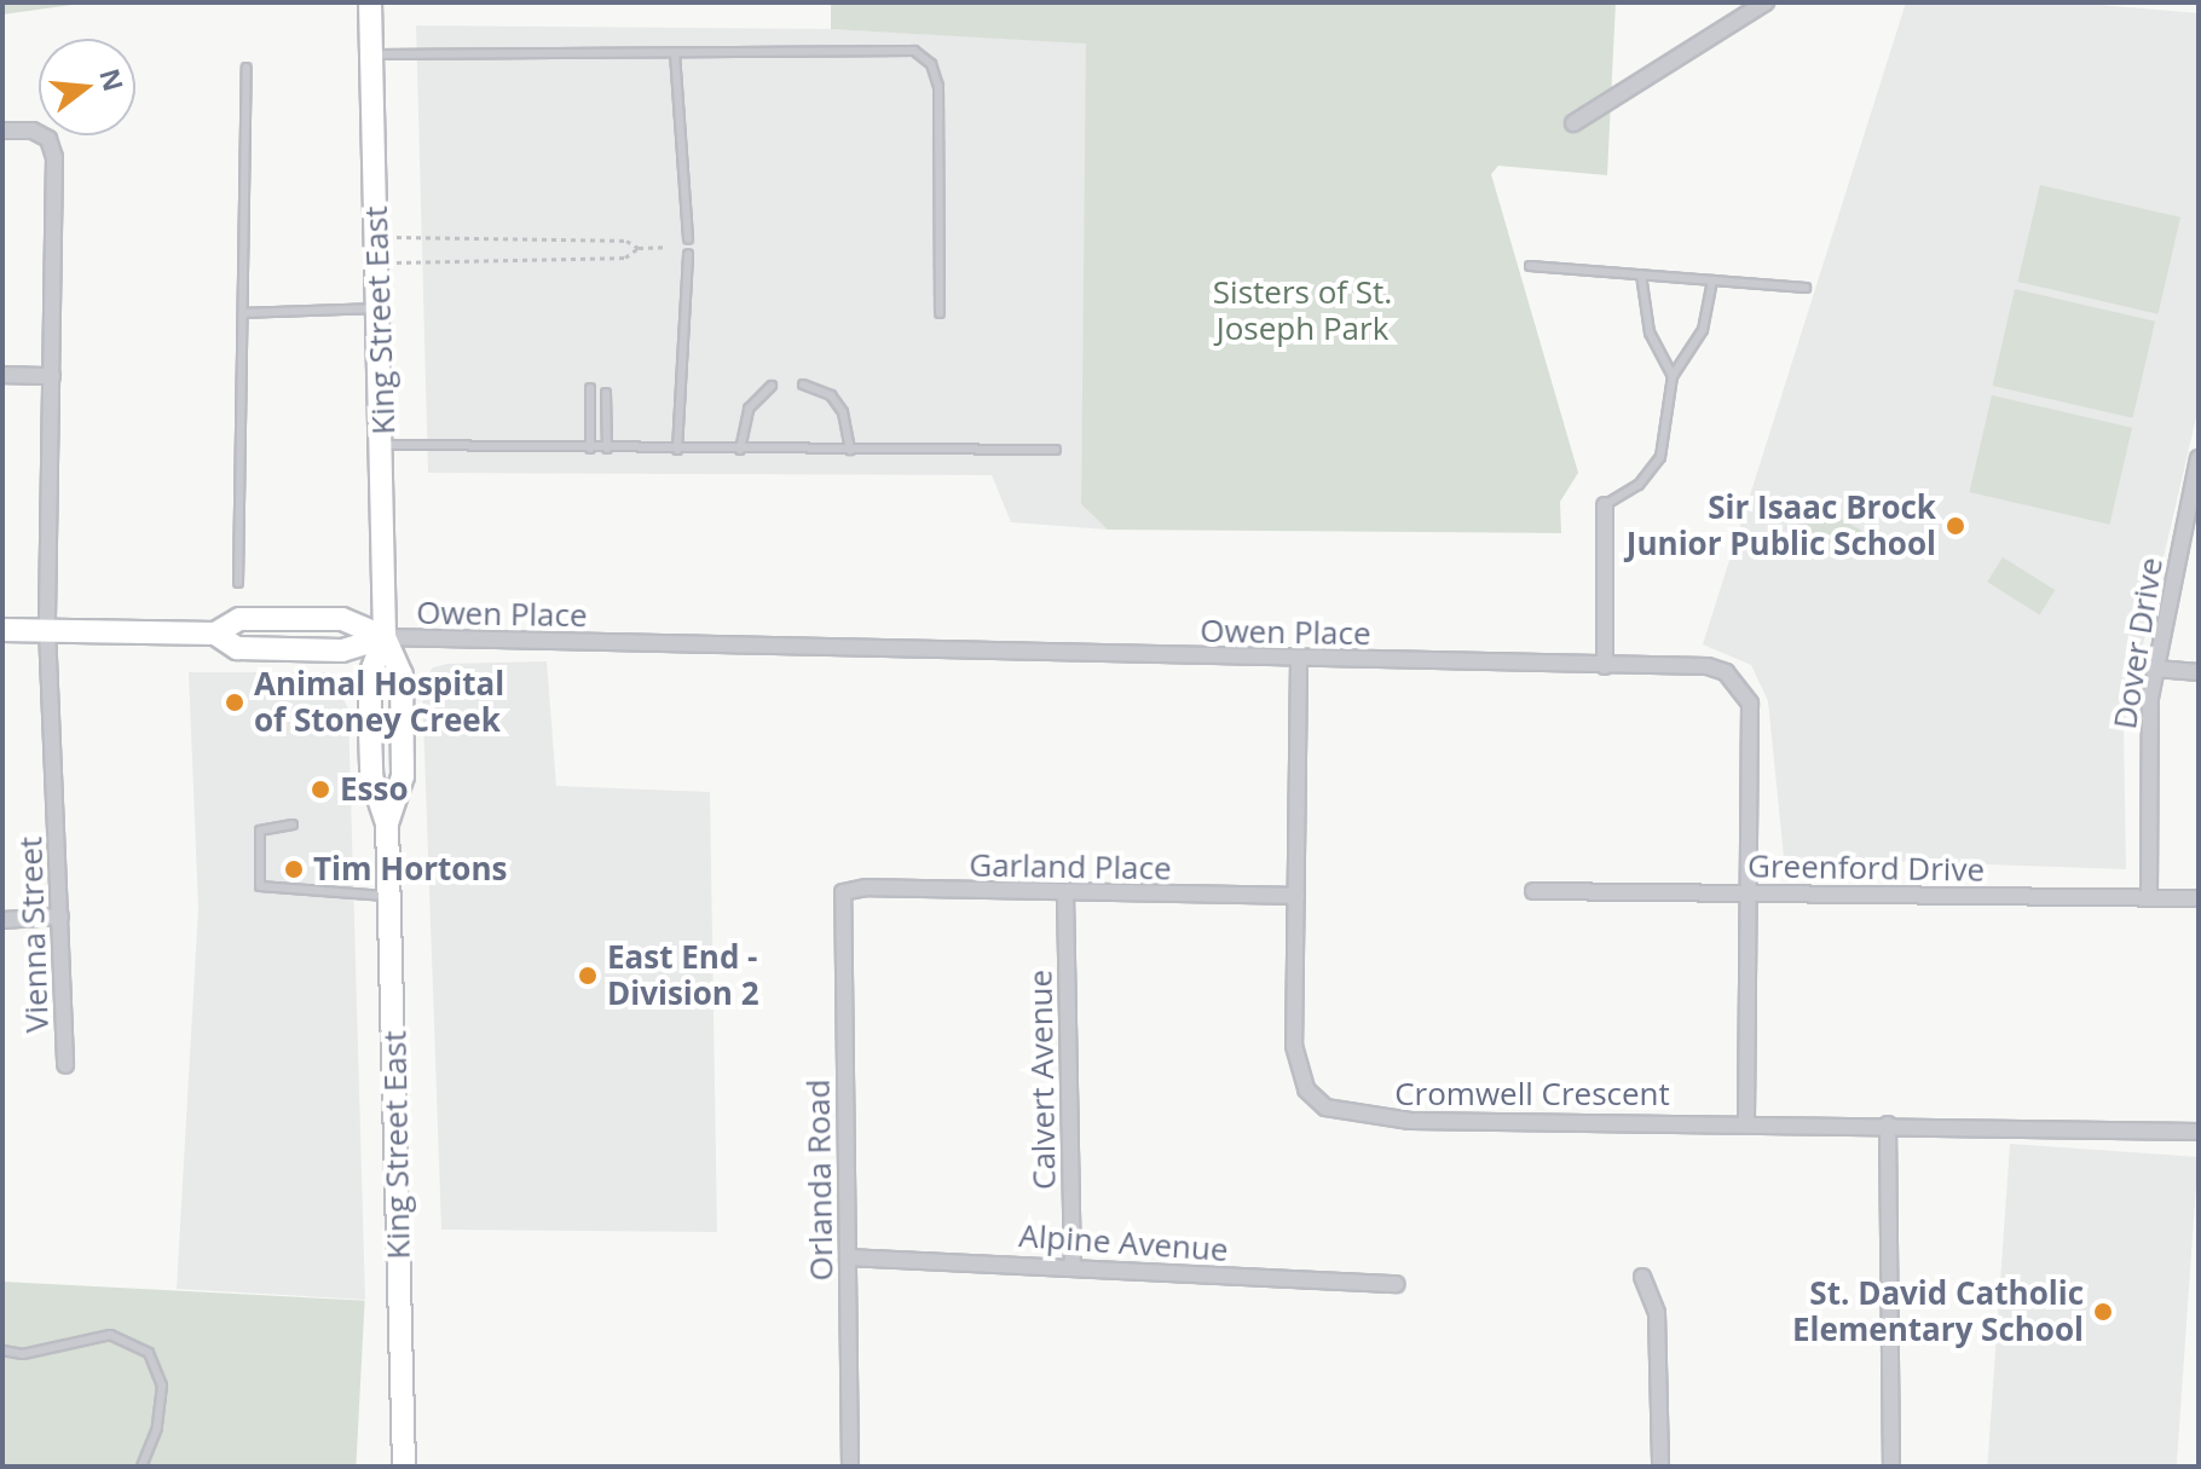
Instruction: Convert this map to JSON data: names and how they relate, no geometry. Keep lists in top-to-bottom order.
{
  "streets": {
    "main road": ["King Street East"],
    "street": [
      "Owen Place",
      "Dover Drive",
      "Garland Place",
      "Greenford Drive",
      "Vienna Street",
      "Calvert Avenue",
      "Cromwell Crescent",
      "Orlanda Road",
      "Alpine Avenue"
    ]
  },
  "crossings": [
    ["King Street East", "Owen Place"],
    ["Owen Place", "Greenford Drive"],
    ["Owen Place", "Cromwell Crescent"],
    ["Dover Drive", "Greenford Drive"],
    ["Garland Place", "Calvert Avenue"],
    ["Garland Place", "Cromwell Crescent"],
    ["Garland Place", "Orlanda Road"],
    ["Calvert Avenue", "Alpine Avenue"],
    ["Orlanda Road", "Alpine Avenue"]
  ],
  "parks": ["Sisters of St. Joseph Park"],
  "places": [
    "Sir Isaac Brock Junior Public School",
    "Animal Hospital of Stoney Creek",
    "Esso",
    "Tim Hortons",
    "East End - Division 2",
    "St. David Catholic Elementary School"
  ],
  "north": "right"
}
